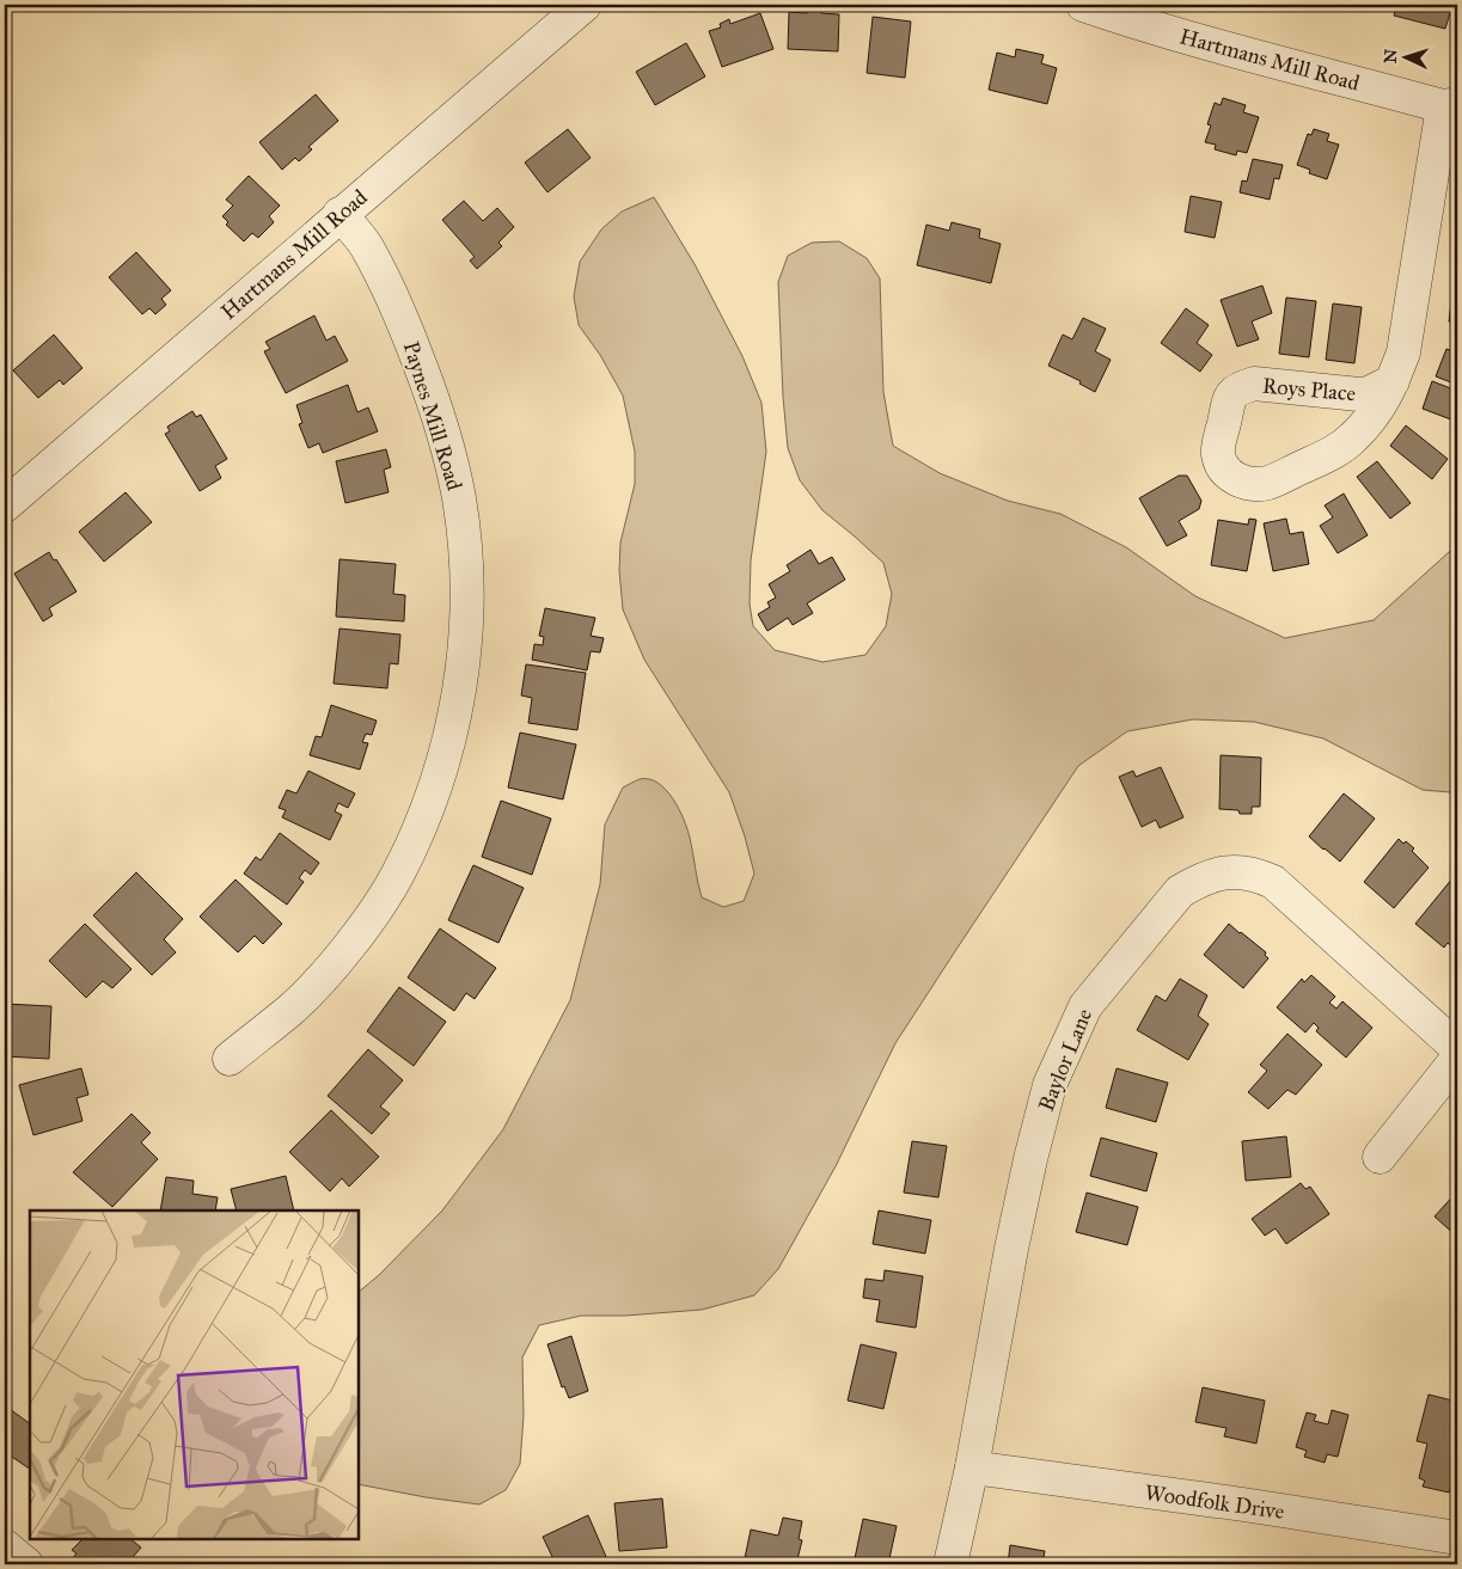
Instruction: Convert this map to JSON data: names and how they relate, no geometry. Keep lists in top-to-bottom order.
{
  "streets": {
    "street": [
      "Hartmans Mill Road",
      "Roys Place",
      "Paynes Mill Road",
      "Baylor Lane",
      "Woodfolk Drive"
    ]
  },
  "crossings": [
    ["Hartmans Mill Road", "Roys Place"],
    ["Hartmans Mill Road", "Paynes Mill Road"],
    ["Baylor Lane", "Woodfolk Drive"]
  ],
  "north": "left"
}
